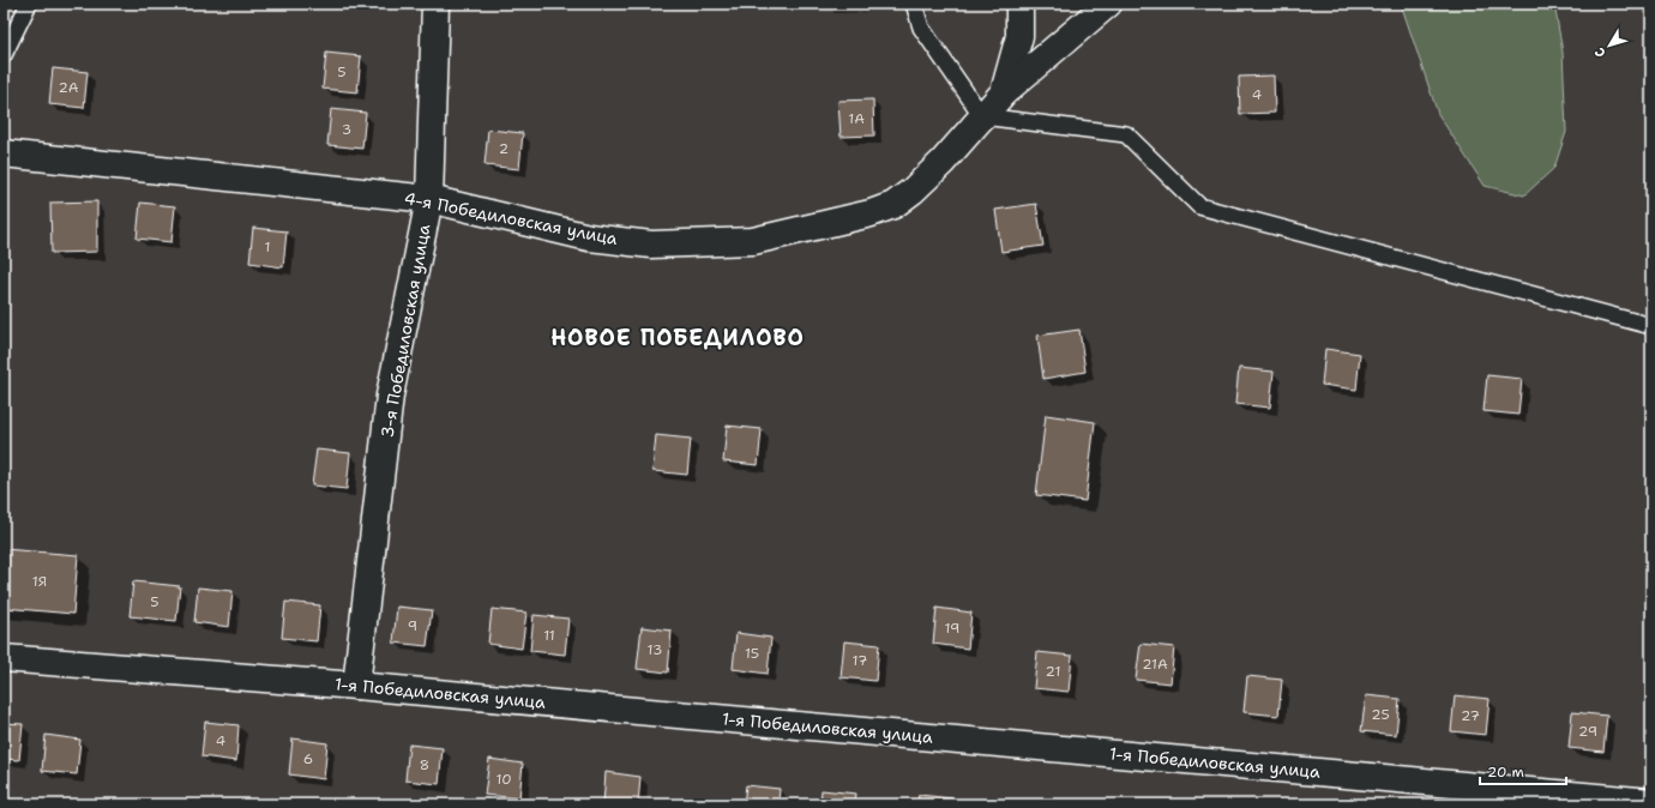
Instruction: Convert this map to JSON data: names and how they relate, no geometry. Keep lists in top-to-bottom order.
{
  "streets": {
    "street": ["4-я Победиловская улица", "3-я Победиловская улица", "1-я Победиловская улица"]
  },
  "crossings": [
    ["4-я Победиловская улица", "3-я Победиловская улица"],
    ["3-я Победиловская улица", "1-я Победиловская улица"]
  ],
  "districts": ["НОВОЕ ПОБЕДИЛОВО"],
  "house_numbers": [
    "5",
    "2А",
    "4",
    "1А",
    "3",
    "2",
    "1",
    "1Я",
    "5",
    "9",
    "19",
    "11",
    "13",
    "15",
    "17",
    "21А",
    "21",
    "25",
    "27",
    "29",
    "4",
    "6",
    "8",
    "10"
  ],
  "scale_bar": "20 m",
  "north": "bottom left"
}
